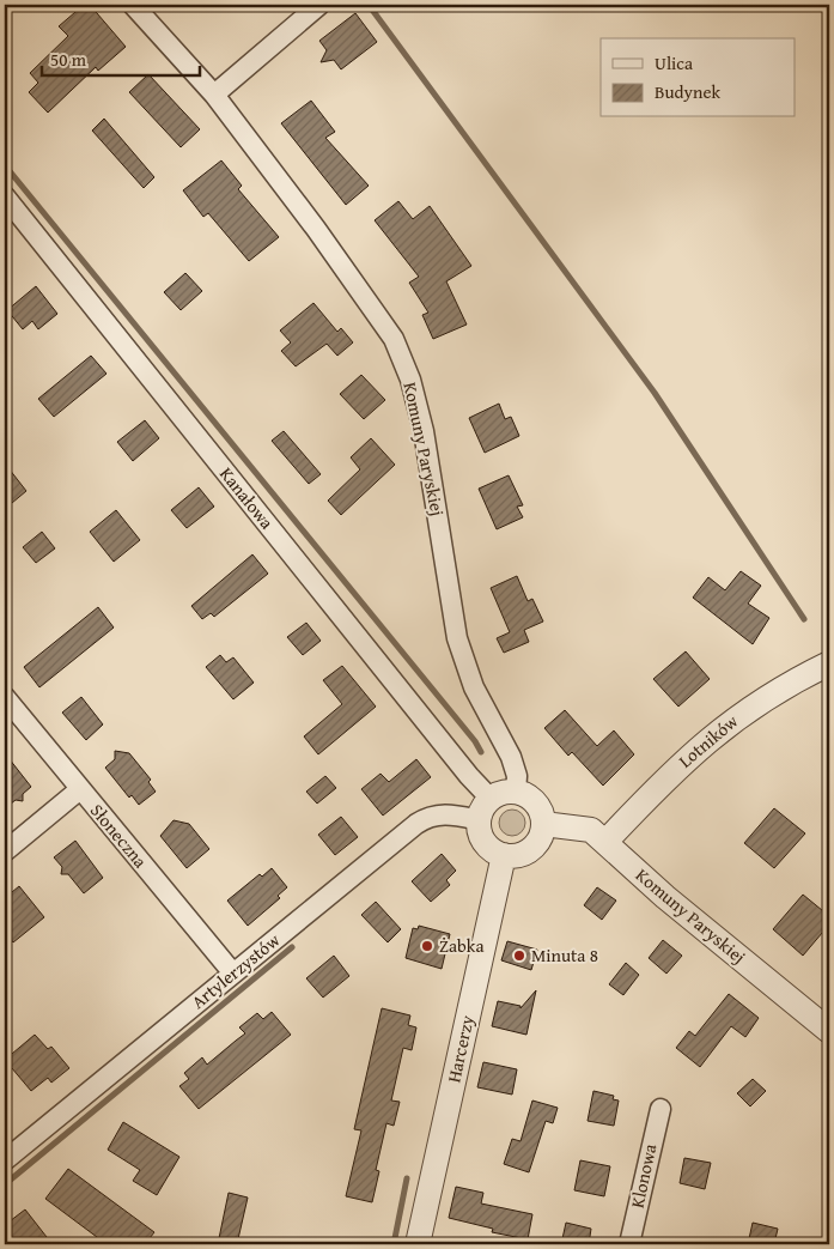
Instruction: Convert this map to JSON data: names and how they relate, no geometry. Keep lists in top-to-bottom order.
{
  "streets": {
    "street": [
      "Komuny Paryskiej",
      "Kanałowa",
      "Lotników",
      "Słoneczna",
      "Artylerzystów",
      "Harcerzy",
      "Klonowa"
    ]
  },
  "crossings": [
    ["Komuny Paryskiej", "Kanałowa"],
    ["Komuny Paryskiej", "Lotników"],
    ["Komuny Paryskiej", "Artylerzystów"],
    ["Komuny Paryskiej", "Harcerzy"],
    ["Kanałowa", "Artylerzystów"],
    ["Kanałowa", "Harcerzy"],
    ["Słoneczna", "Artylerzystów"],
    ["Artylerzystów", "Harcerzy"]
  ],
  "places": ["Żabka", "Minuta 8"],
  "legend": ["Ulica", "Budynek"],
  "scale_bar": "50 m"
}
